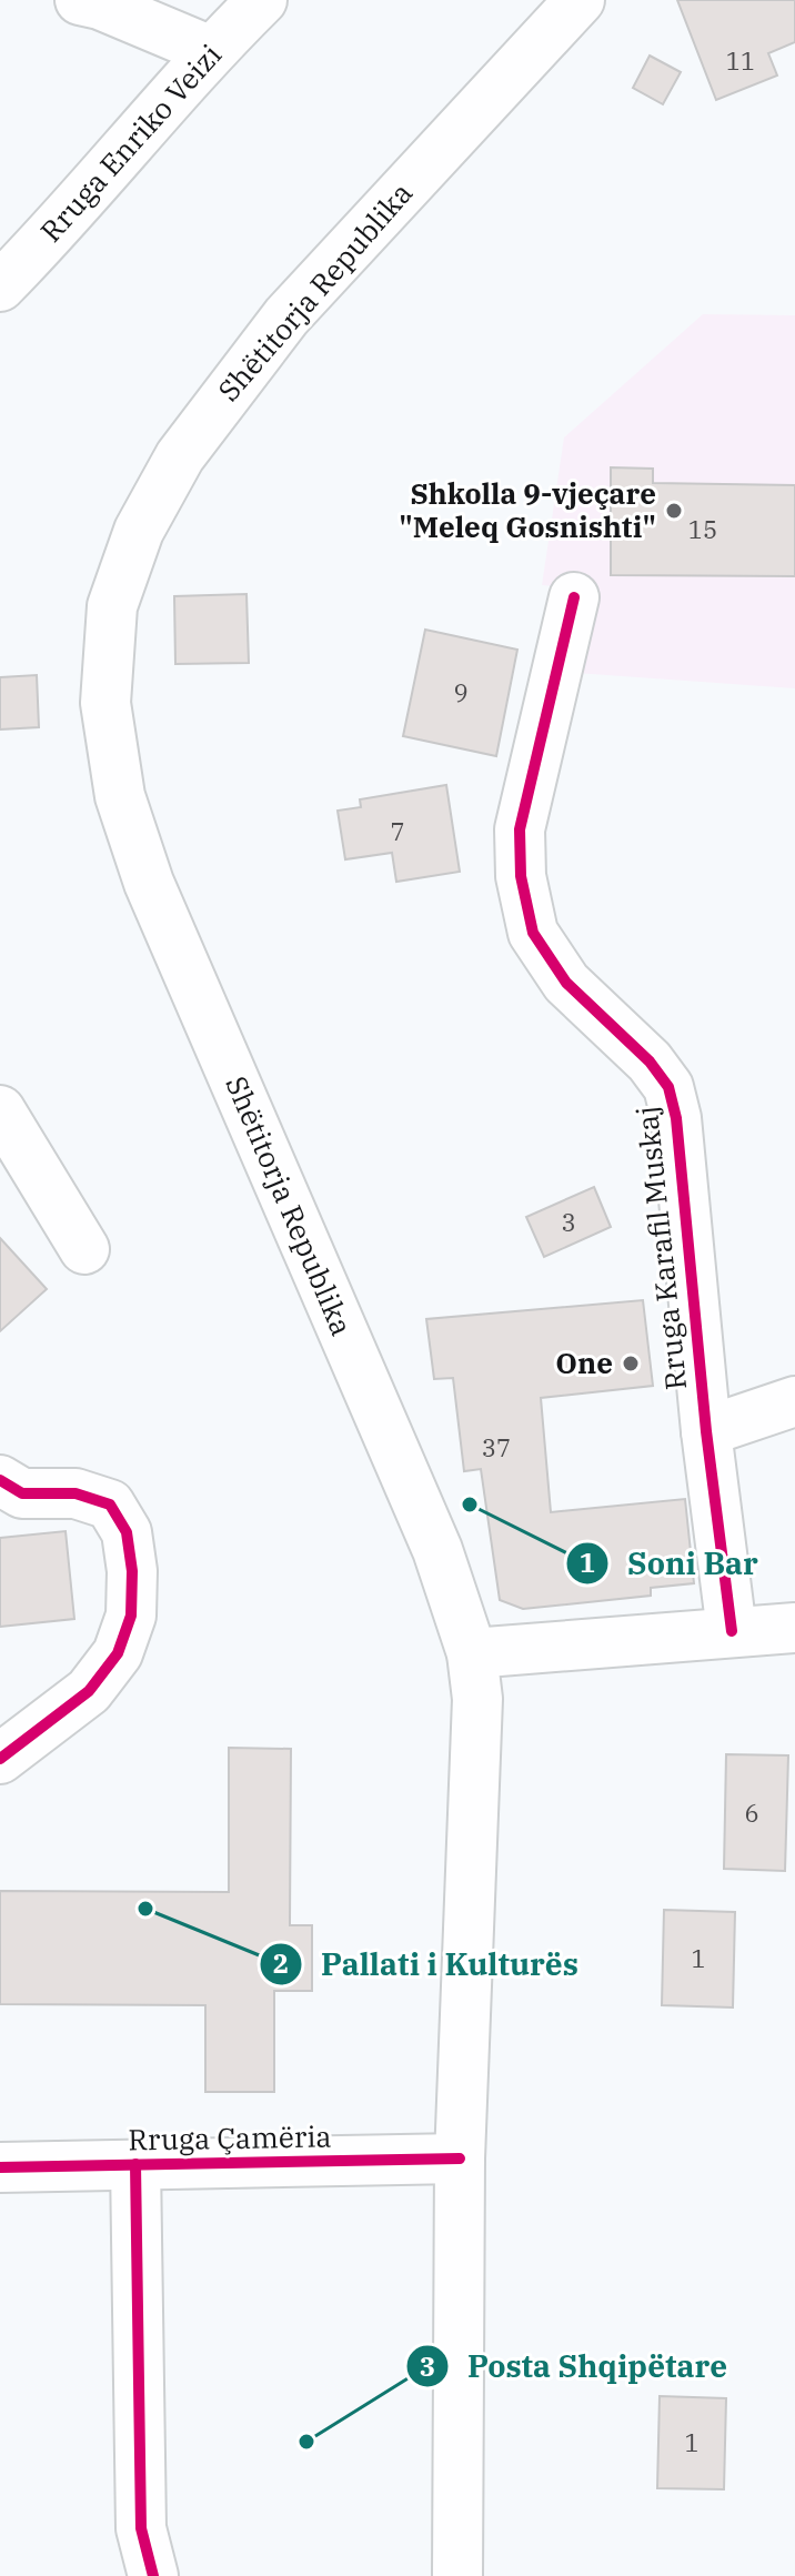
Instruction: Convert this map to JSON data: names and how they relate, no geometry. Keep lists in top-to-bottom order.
{
  "streets": {
    "street": [
      "Rruga Enriko Veizi",
      "Shëtitorja Republika",
      "Rruga Karafil Muskaj",
      "Rruga Çamëria"
    ]
  },
  "crossings": [
    ["Shëtitorja Republika", "Rruga Çamëria"]
  ],
  "places": [
    "Shkolla 9-vjeçare \"Meleq Gosnishti\"",
    "One",
    "Soni Bar",
    "Pallati i Kulturës",
    "Posta Shqipëtare"
  ],
  "house_numbers": [
    "11",
    "15",
    "9",
    "7",
    "3",
    "37",
    "6",
    "1",
    "1"
  ]
}
